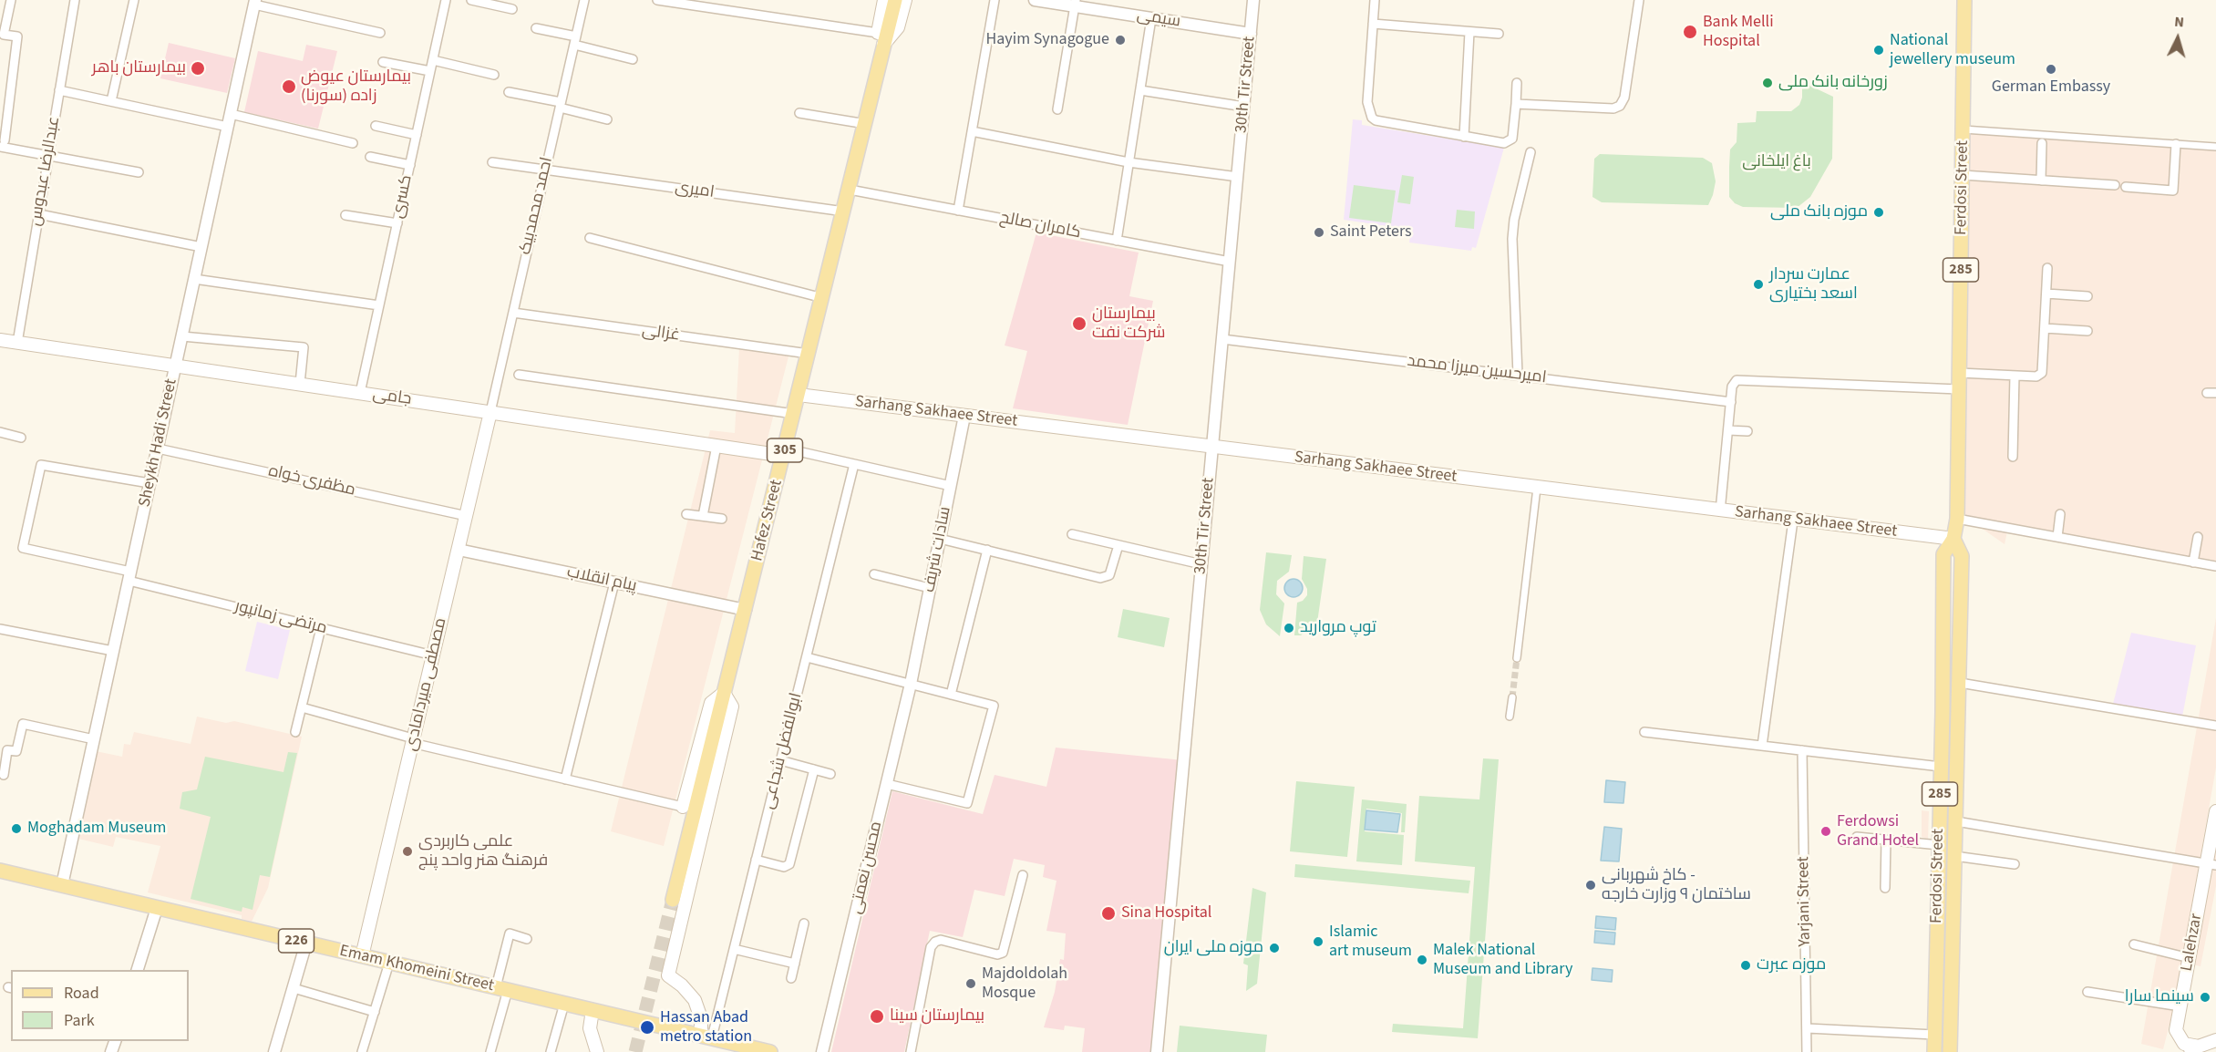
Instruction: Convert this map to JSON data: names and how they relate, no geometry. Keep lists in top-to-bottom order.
{
  "streets": {
    "main road": [
      "Ferdosi Street",
      "285",
      "جامی",
      "Sarhang Sakhaee Street",
      "305",
      "Hafez Street",
      "مصطفی میردامادی",
      "226",
      "Lalehzar",
      "Emam Khomeini Street"
    ],
    "street": [
      "سیمی",
      "30th Tir Street",
      "عبدالرضا عبدوس",
      "امیری",
      "کسری",
      "احمد محمدبیک",
      "کامران صالح",
      "غزالی",
      "امیرحسین میرزا محمد",
      "Sheykh Hadi Street",
      "مظفری خواه",
      "سادات شریف",
      "پیام انقلاب",
      "مرتضی زمانپور",
      "ابوالفضل شجاعی",
      "محسن نعمتی",
      "Yarjani Street"
    ]
  },
  "crossings": [
    ["سیمی", "30th Tir Street"],
    ["30th Tir Street", "کامران صالح"],
    ["30th Tir Street", "امیرحسین میرزا محمد"],
    ["30th Tir Street", "Sarhang Sakhaee Street"],
    ["عبدالرضا عبدوس", "جامی"],
    ["Ferdosi Street", "Sarhang Sakhaee Street"],
    ["امیری", "احمد محمدبیک"],
    ["امیری", "Hafez Street"],
    ["کسری", "جامی"],
    ["احمد محمدبیک", "غزالی"],
    ["احمد محمدبیک", "جامی"],
    ["احمد محمدبیک", "مصطفی میردامادی"],
    ["کامران صالح", "Hafez Street"],
    ["غزالی", "Hafez Street"],
    ["جامی", "Sheykh Hadi Street"],
    ["جامی", "Hafez Street"],
    ["جامی", "مصطفی میردامادی"],
    ["Sarhang Sakhaee Street", "Hafez Street"],
    ["Sarhang Sakhaee Street", "سادات شریف"],
    ["Sheykh Hadi Street", "مظفری خواه"],
    ["Sheykh Hadi Street", "مرتضی زمانپور"],
    ["Sheykh Hadi Street", "Emam Khomeini Street"],
    ["305", "Hafez Street"],
    ["305", "ابوالفضل شجاعی"],
    ["305", "Emam Khomeini Street"],
    ["مظفری خواه", "مصطفی میردامادی"],
    ["Hafez Street", "پیام انقلاب"],
    ["سادات شریف", "محسن نعمتی"],
    ["پیام انقلاب", "مصطفی میردامادی"],
    ["مرتضی زمانپور", "مصطفی میردامادی"],
    ["مصطفی میردامادی", "Emam Khomeini Street"],
    ["ابوالفضل شجاعی", "Emam Khomeini Street"]
  ],
  "parks": ["باغ ایلخانی"],
  "places": [
    "Bank Melli Hospital",
    "Hayim Synagogue",
    "National jewellery museum",
    "بیمارستان باهر",
    "German Embassy",
    "زورخانه بانک ملی",
    "بیمارستان عیوض زاده (سورنا)",
    "موزه بانک ملی",
    "Saint Peters",
    "عمارت سردار اسعد بختیاری",
    "بیمارستان شرکت نفت",
    "توپ مروارید",
    "Moghadam Museum",
    "Ferdowsi Grand Hotel",
    "علمی کاربردی فرهنگ هنر واحد پنج",
    "کاخ شهربانی - ساختمان ۹ وزارت خارجه",
    "Sina Hospital",
    "Islamic art museum",
    "موزه ملی ایران",
    "Malek National Museum and Library",
    "موزه عبرت",
    "Majdoldolah Mosque",
    "سینما سارا",
    "بیمارستان سینا",
    "Hassan Abad metro station"
  ],
  "legend": ["Road", "Park"],
  "north": "top"
}
